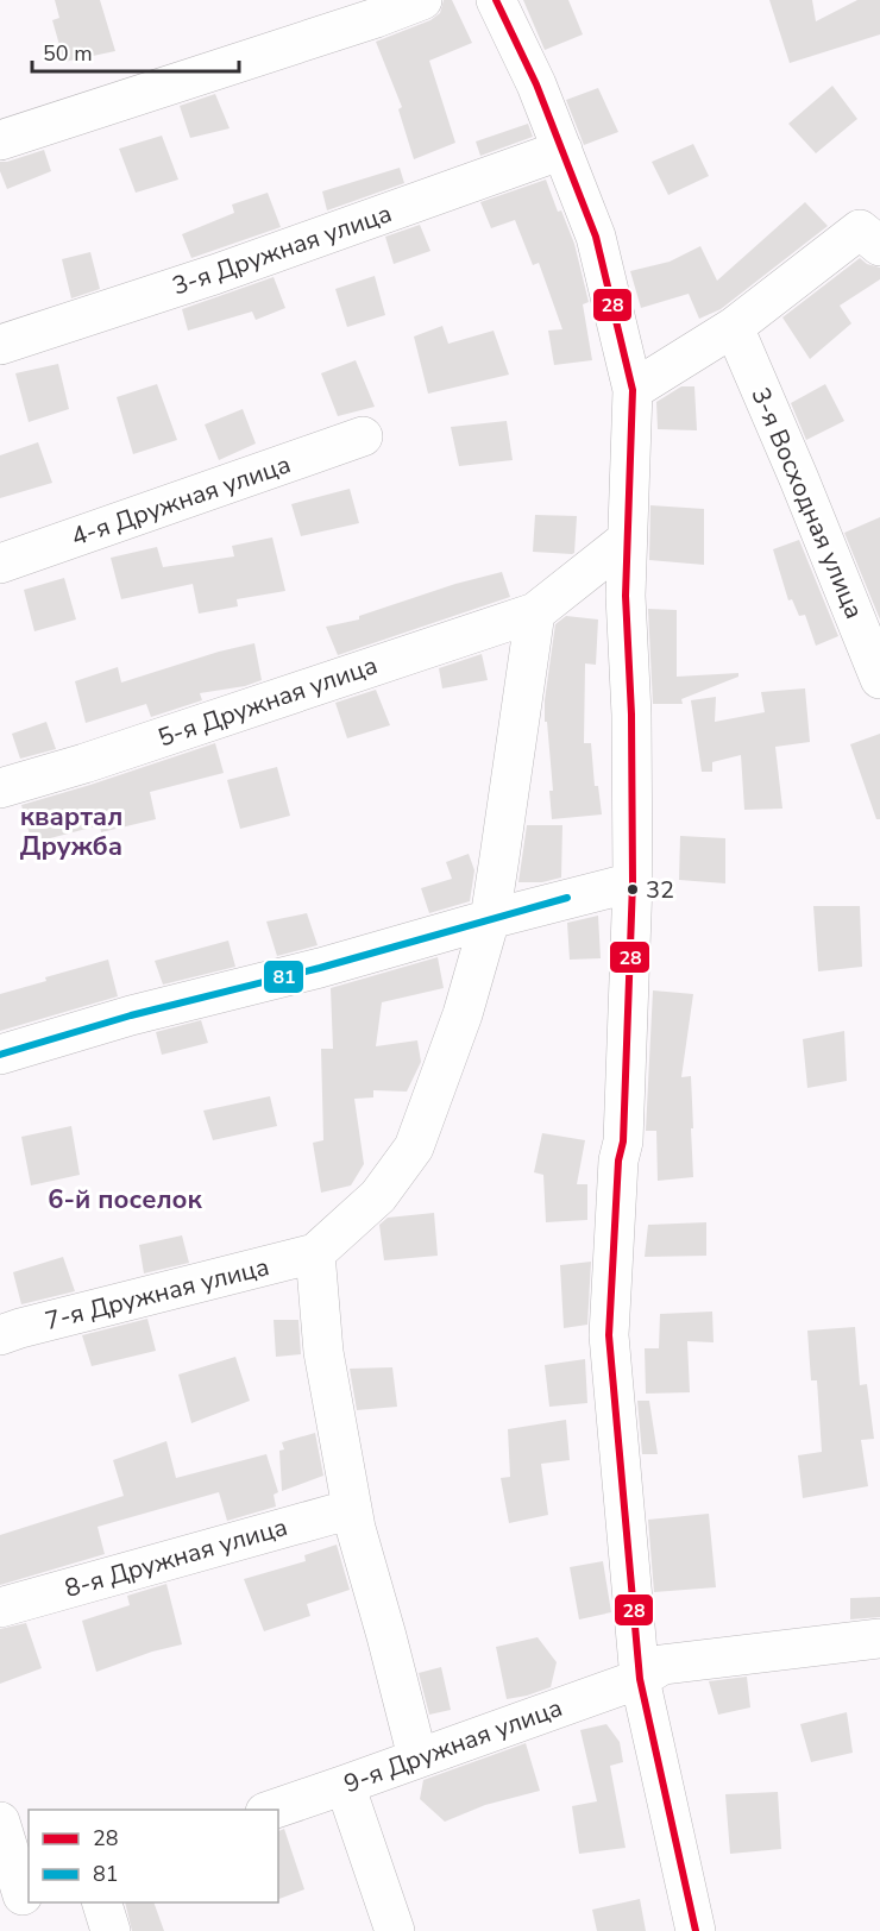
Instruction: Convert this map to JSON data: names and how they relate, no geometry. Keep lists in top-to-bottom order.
{
  "streets": {
    "street": [
      "3-я Дружная улица",
      "4-я Дружная улица",
      "3-я Восходная улица",
      "5-я Дружная улица",
      "7-я Дружная улица",
      "8-я Дружная улица",
      "9-я Дружная улица"
    ]
  },
  "districts": ["квартал Дружба", "6-й поселок"],
  "places": ["32"],
  "lines": ["transit line 28", "transit line 81"],
  "legend": ["28", "81"],
  "scale_bar": "50 m"
}
